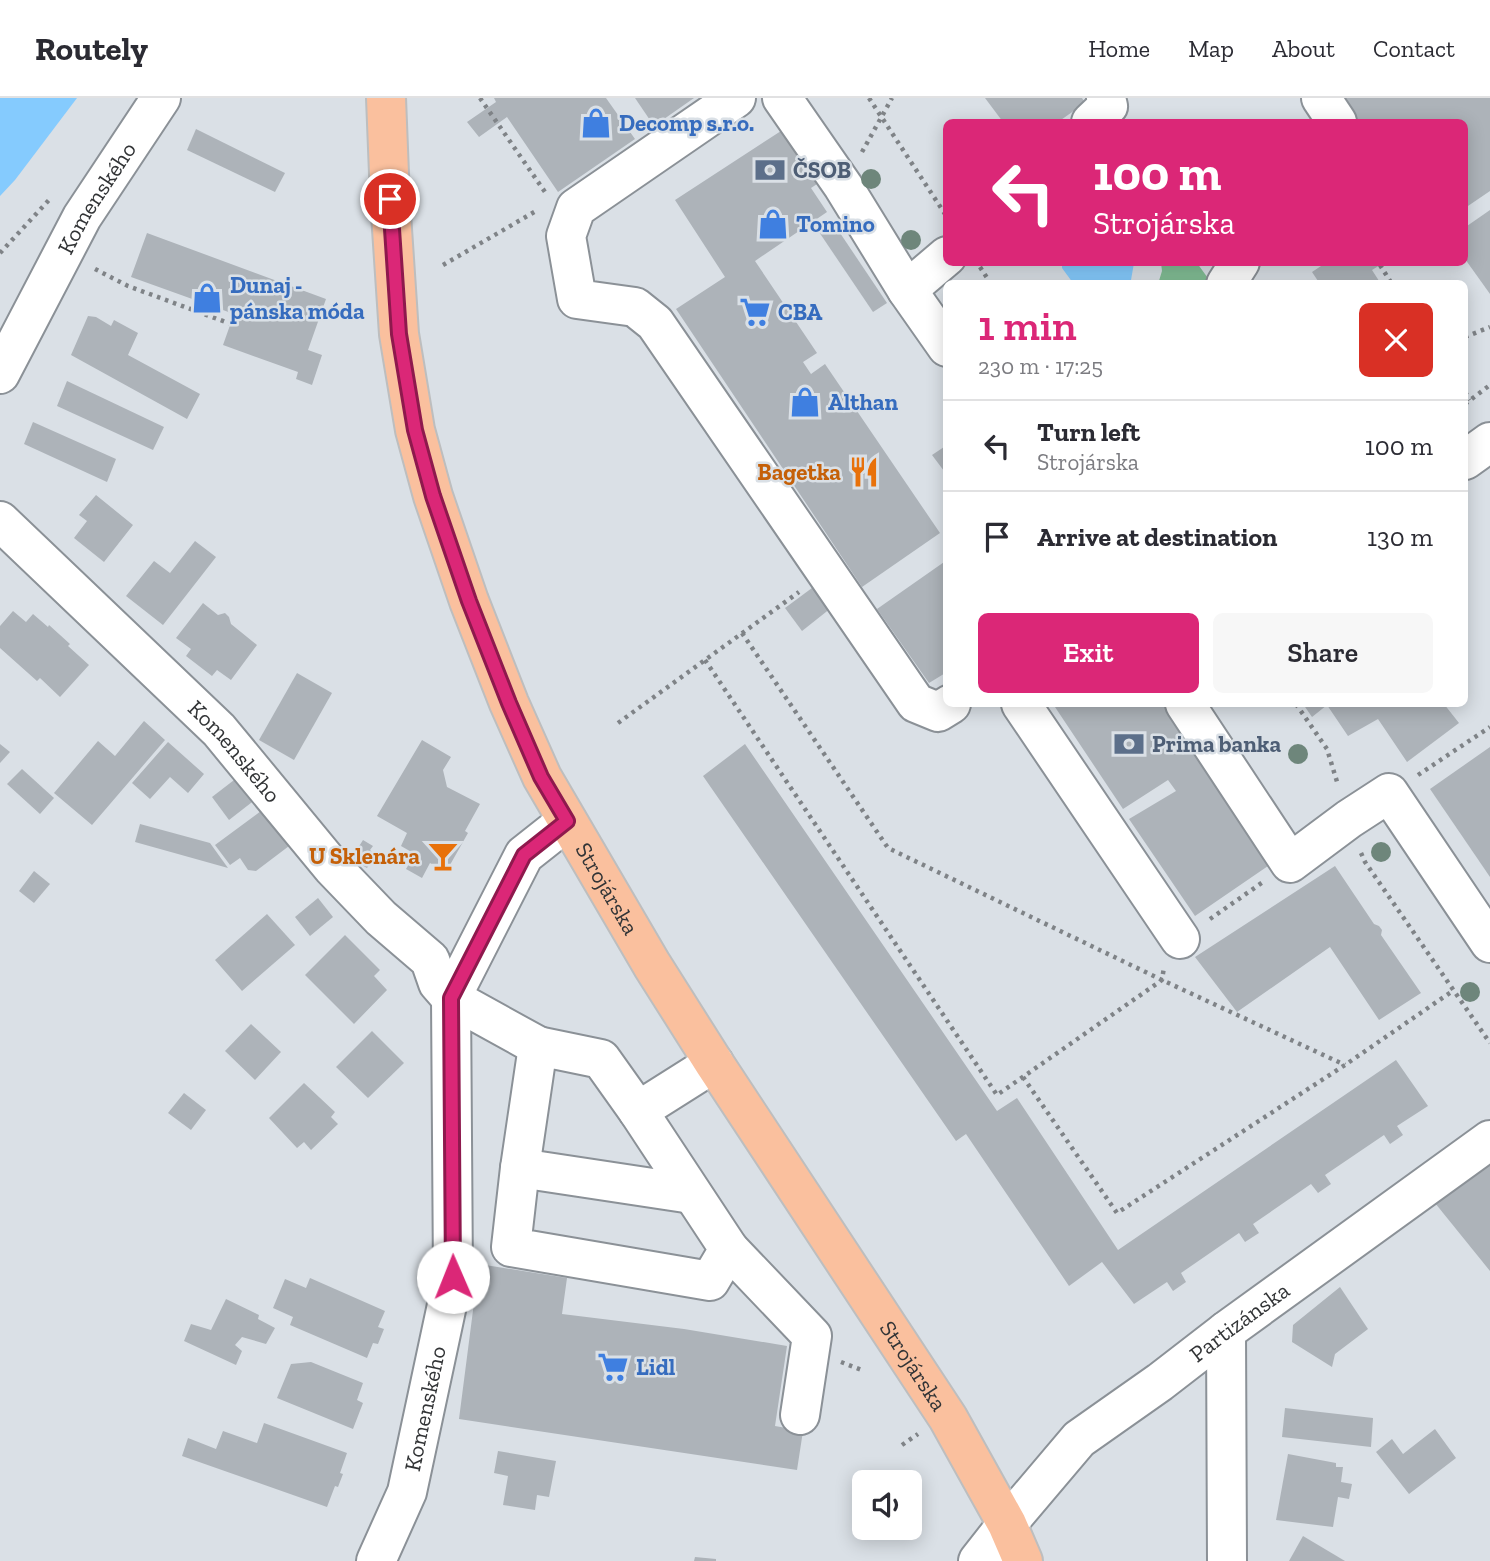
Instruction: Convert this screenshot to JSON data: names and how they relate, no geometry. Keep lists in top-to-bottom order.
{
  "streets": {
    "main road": ["Strojárska"],
    "street": ["Komenského", "Partizánska"]
  },
  "crossings": [
    ["Komenského", "Strojárska"],
    ["Strojárska", "Partizánska"]
  ],
  "places": {
    "shop": [
      "Decomp s.r.o.",
      "Tomino",
      "Dunaj - pánska móda",
      "Althan"
    ],
    "bank": ["ČSOB", "Prima banka"],
    "supermarket": ["CBA", "Lidl"],
    "restaurant": ["Bagetka"],
    "bar": ["U Sklenára"]
  },
  "page": {
    "header": "Routely",
    "nav": [
      "Home",
      "Map",
      "About",
      "Contact"
    ],
    "turn": ["100 m", "Strojárska"],
    "heading": ["1 min", "230 m · 17:25"],
    "list": [
      {
        "name": "Turn left",
        "note": "Strojárska",
        "value": "100 m"
      },
      {
        "name": "Arrive at destination",
        "value": "130 m"
      }
    ],
    "buttons": ["Exit", "Share"]
  }
}
